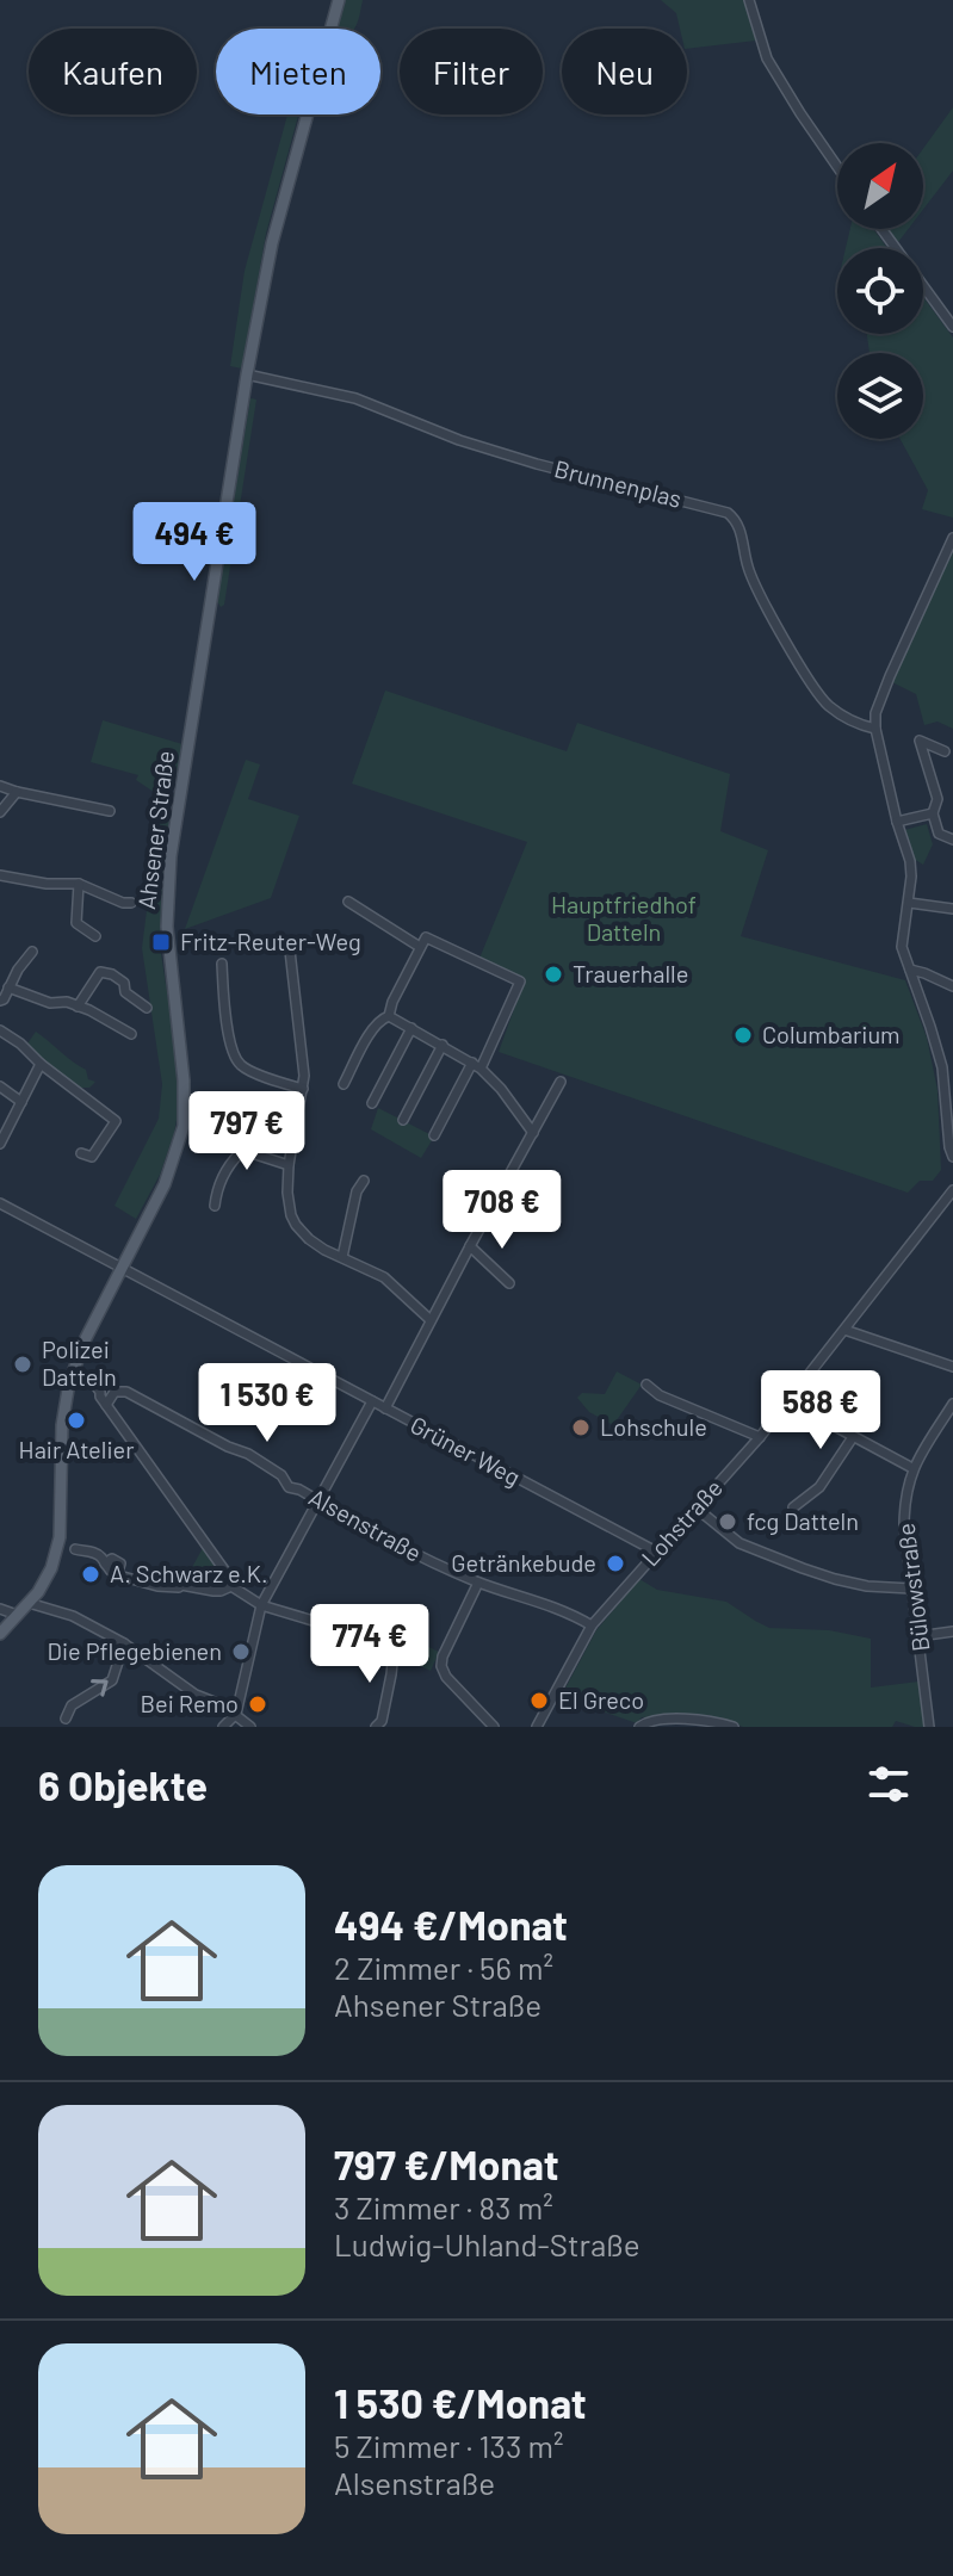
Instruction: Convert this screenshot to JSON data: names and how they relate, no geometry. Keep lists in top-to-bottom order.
{
  "streets": {
    "main road": ["Ahsener Straße"],
    "street": [
      "Brunnenplas",
      "Grüner Weg",
      "Lohstraße",
      "Alsenstraße",
      "Bülowstraße"
    ]
  },
  "crossings": [
    ["Brunnenplas", "Ahsener Straße"],
    ["Ahsener Straße", "Grüner Weg"],
    ["Grüner Weg", "Lohstraße"],
    ["Lohstraße", "Alsenstraße"]
  ],
  "parks": ["Hauptfriedhof Datteln"],
  "places": {
    "transit": ["Fritz-Reuter-Weg"],
    "other": [
      "Trauerhalle",
      "Columbarium",
      "Polizei Datteln",
      "Hair Atelier",
      "Lohschule",
      "fcg Datteln",
      "Getränkebude",
      "A. Schwarz e.K.",
      "Die Pflegebienen",
      "El Greco",
      "Bei Remo"
    ]
  },
  "north": "top right",
  "page": {
    "chip": [
      "Kaufen",
      "Mieten",
      "Filter",
      "Neu"
    ],
    "price": [
      "494 €",
      "797 €",
      "708 €",
      "1 530 €",
      "588 €",
      "774 €"
    ],
    "heading": "6 Objekte",
    "list": [
      {
        "name": "494 €/Monat",
        "note": "2 Zimmer · 56 m² · Ahsener Straße"
      },
      {
        "name": "797 €/Monat",
        "note": "3 Zimmer · 83 m² · Ludwig-Uhland-Straße"
      },
      {
        "name": "1 530 €/Monat",
        "note": "5 Zimmer · 133 m² · Alsenstraße"
      }
    ]
  }
}
